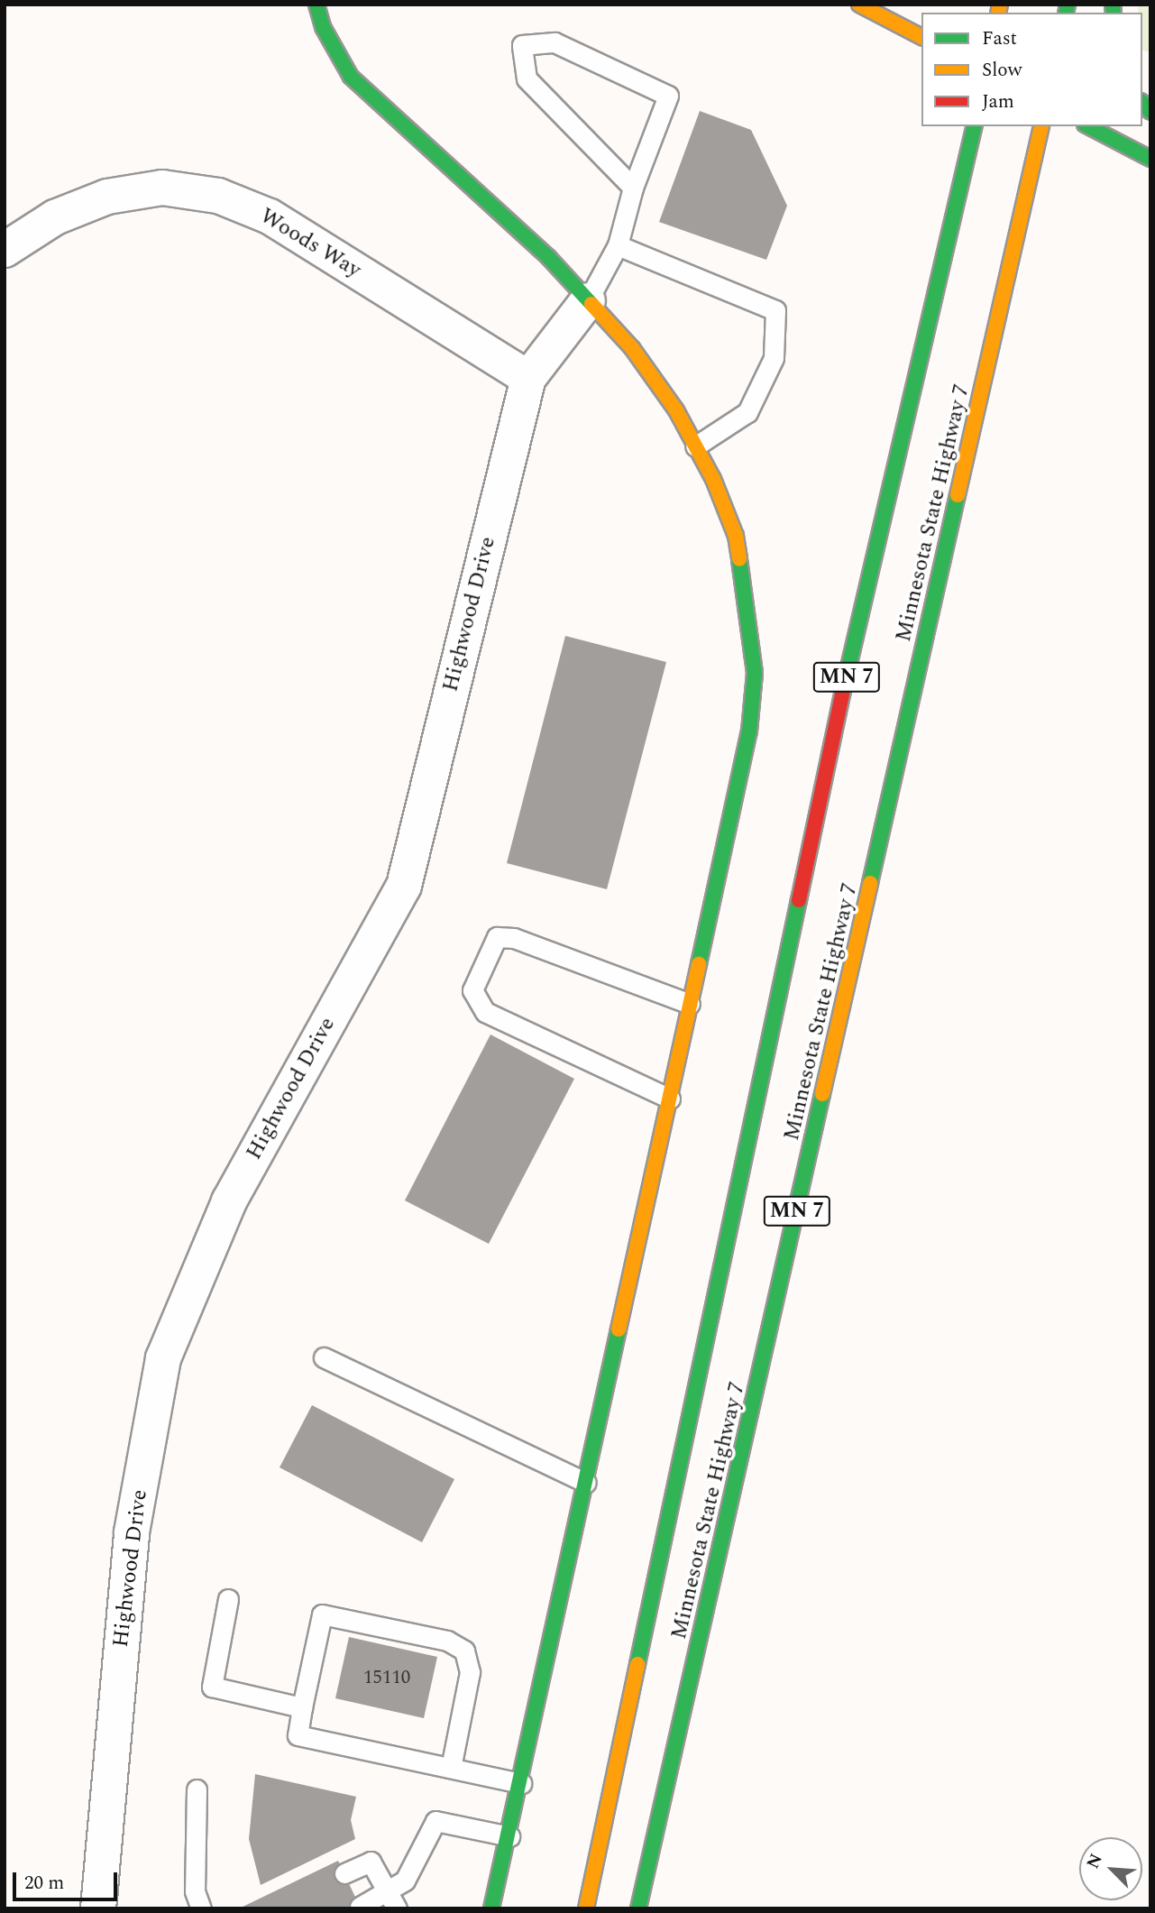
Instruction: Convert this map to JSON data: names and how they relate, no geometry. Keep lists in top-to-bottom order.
{
  "streets": {
    "main road": ["Minnesota State Highway 7", "MN 7"],
    "street": ["Woods Way", "Highwood Drive"]
  },
  "crossings": [
    ["Woods Way", "Highwood Drive"]
  ],
  "house_numbers": ["15110"],
  "legend": ["Fast", "Slow", "Jam"],
  "scale_bar": "20 m",
  "north": "top left"
}
